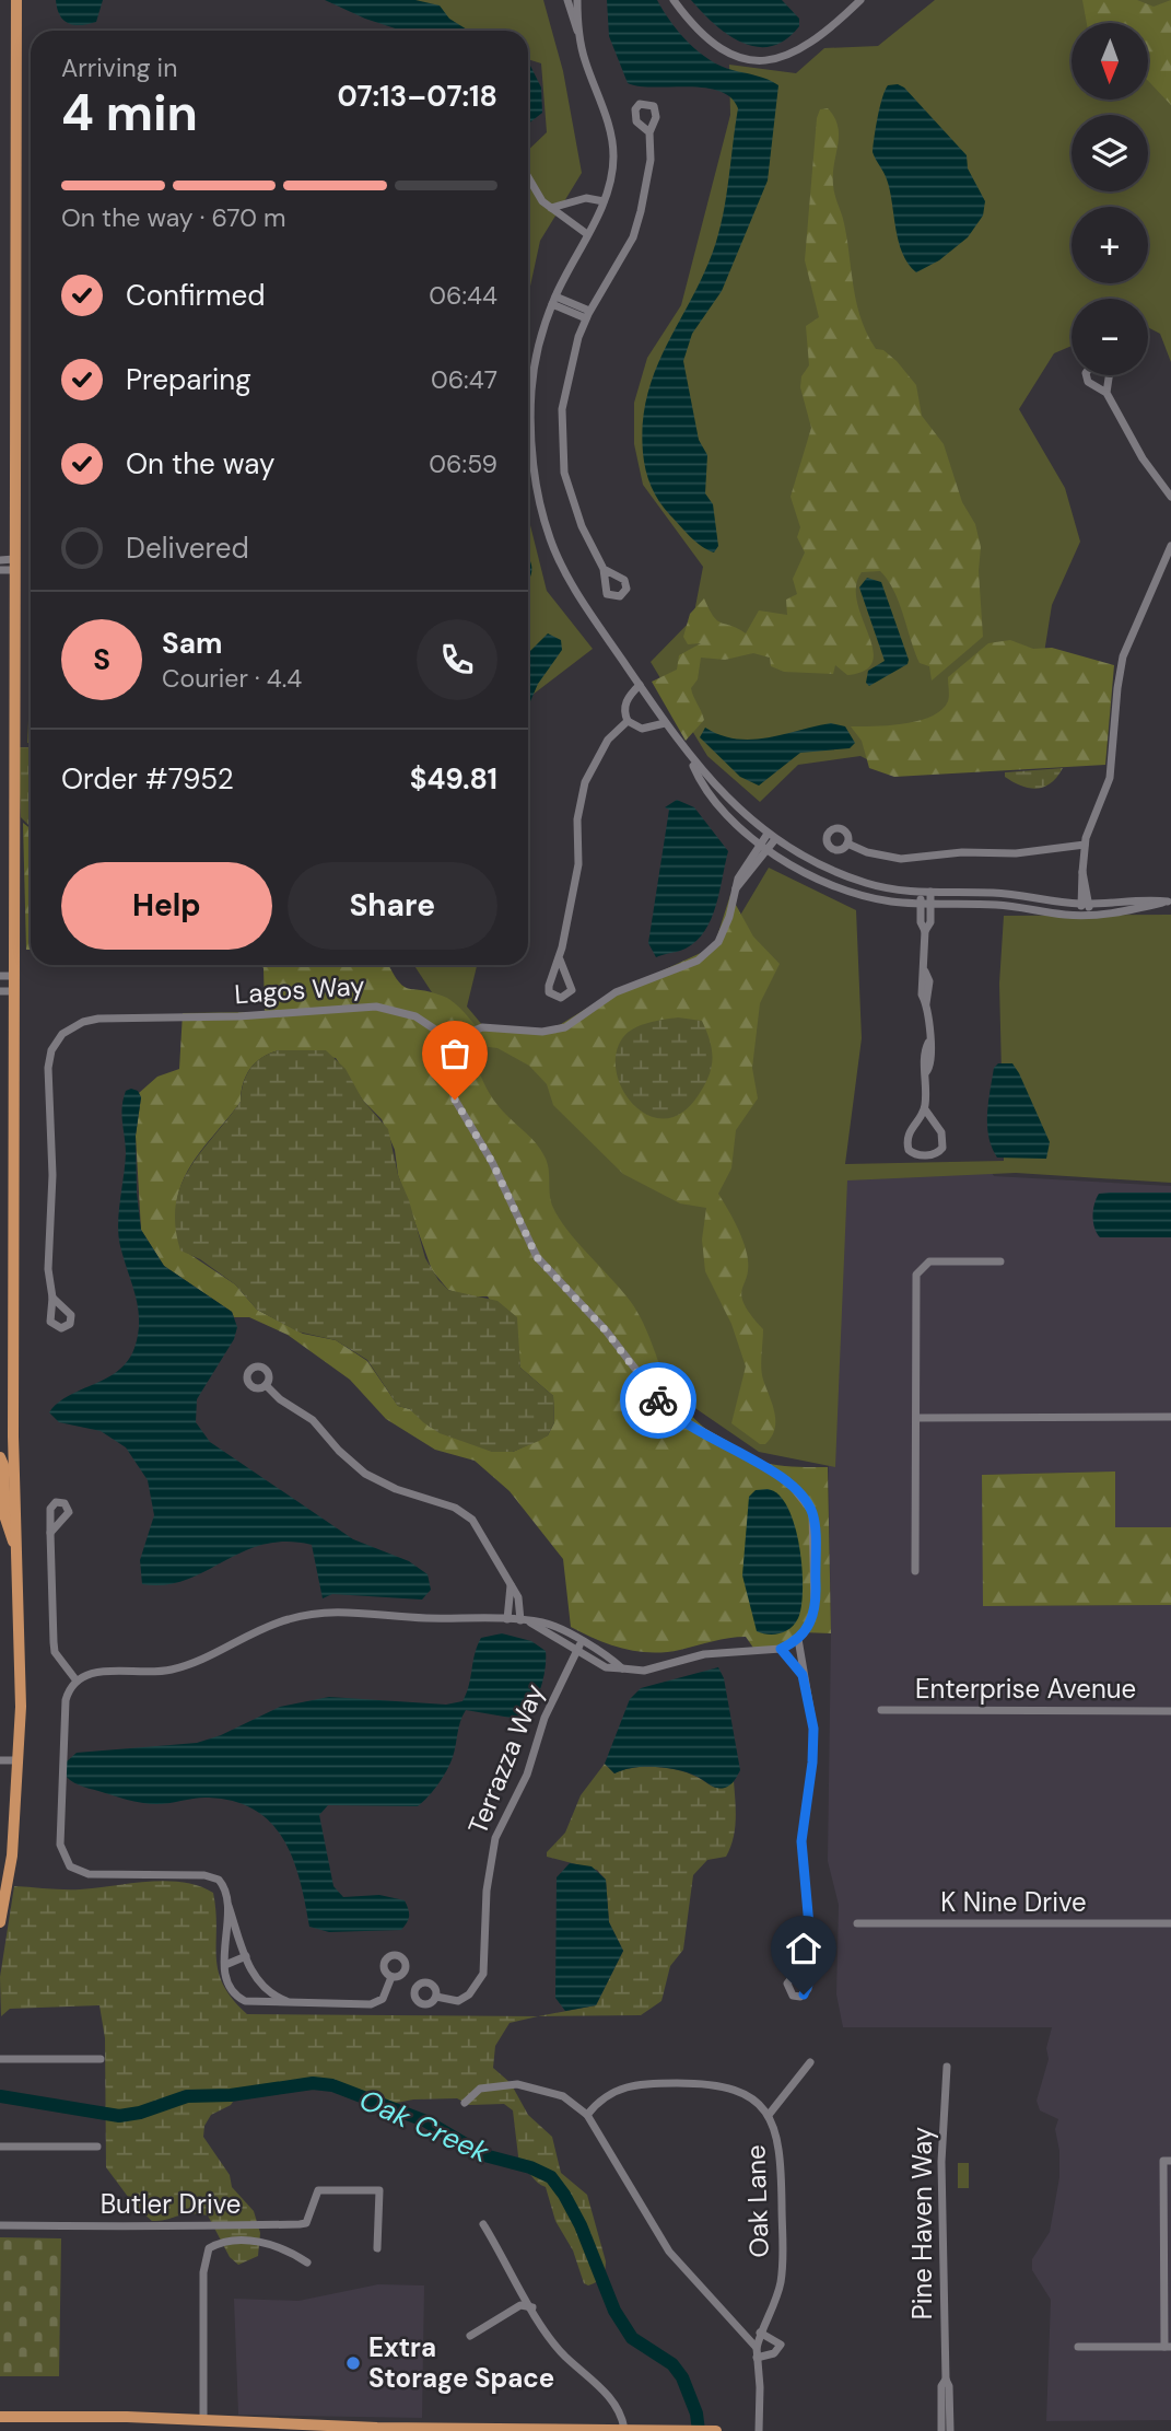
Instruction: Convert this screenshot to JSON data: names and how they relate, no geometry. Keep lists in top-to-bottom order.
{
  "streets": {
    "street": [
      "Lagos Way",
      "Enterprise Avenue",
      "Terrazza Way",
      "K Nine Drive",
      "Oak Lane",
      "Butler Drive",
      "Pine Haven Way"
    ]
  },
  "water": ["Oak Creek"],
  "places": ["Extra Storage Space"],
  "north": "bottom",
  "page": {
    "map_buttons": ["+", "−"],
    "heading": ["4 min", "Arriving in", "07:13–07:18"],
    "panel": [
      "Sam",
      "Courier · 4.4",
      "Order #7952",
      "$49.81"
    ],
    "bar": "On the way · 670 m",
    "list": [
      ["Confirmed", "06:44"],
      ["Preparing", "06:47"],
      ["On the way", "06:59"],
      "Delivered"
    ],
    "round": "S",
    "buttons": ["Help", "Share"]
  }
}
